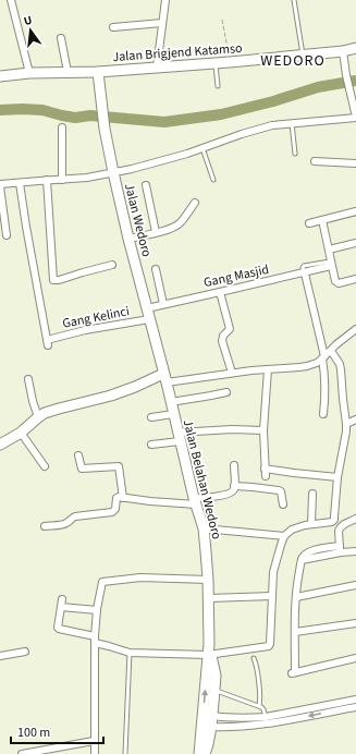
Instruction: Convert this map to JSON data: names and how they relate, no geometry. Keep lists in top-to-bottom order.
{
  "streets": {
    "street": [
      "Jalan Brigjend Katamso",
      "Jalan Wedoro",
      "Gang Masjid",
      "Gang Kelinci",
      "Jalan Belahan Wedoro"
    ]
  },
  "crossings": [
    ["Jalan Brigjend Katamso", "Jalan Wedoro"],
    ["Jalan Wedoro", "Gang Masjid"],
    ["Jalan Wedoro", "Gang Kelinci"],
    ["Jalan Wedoro", "Jalan Belahan Wedoro"]
  ],
  "districts": ["WEDORO"],
  "scale_bar": "100 m",
  "north": "top"
}
